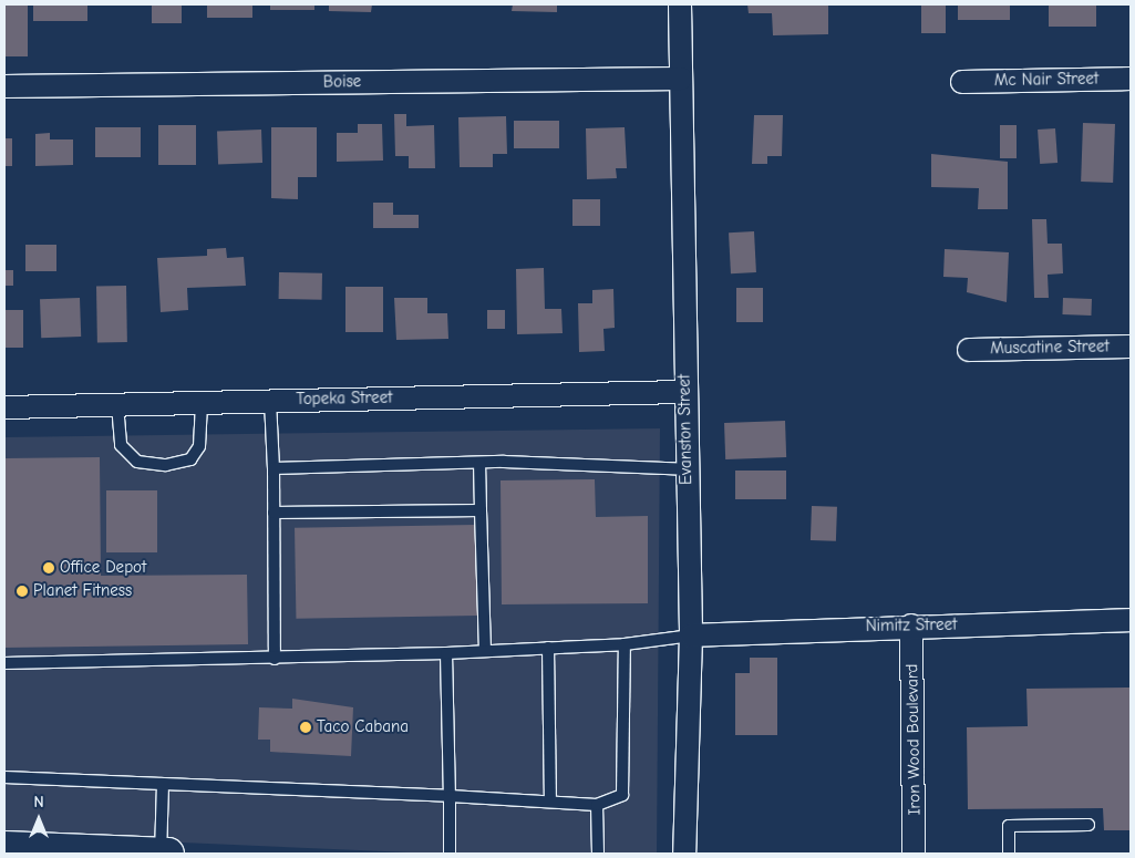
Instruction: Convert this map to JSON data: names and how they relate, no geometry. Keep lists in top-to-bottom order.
{
  "streets": {
    "street": [
      "Mc Nair Street",
      "Boise",
      "Muscatine Street",
      "Topeka Street",
      "Evanston Street",
      "Nimitz Street",
      "Iron Wood Boulevard"
    ]
  },
  "crossings": [
    ["Boise", "Evanston Street"],
    ["Topeka Street", "Evanston Street"],
    ["Evanston Street", "Nimitz Street"],
    ["Nimitz Street", "Iron Wood Boulevard"]
  ],
  "places": ["Office Depot", "Planet Fitness", "Taco Cabana"],
  "north": "top"
}
